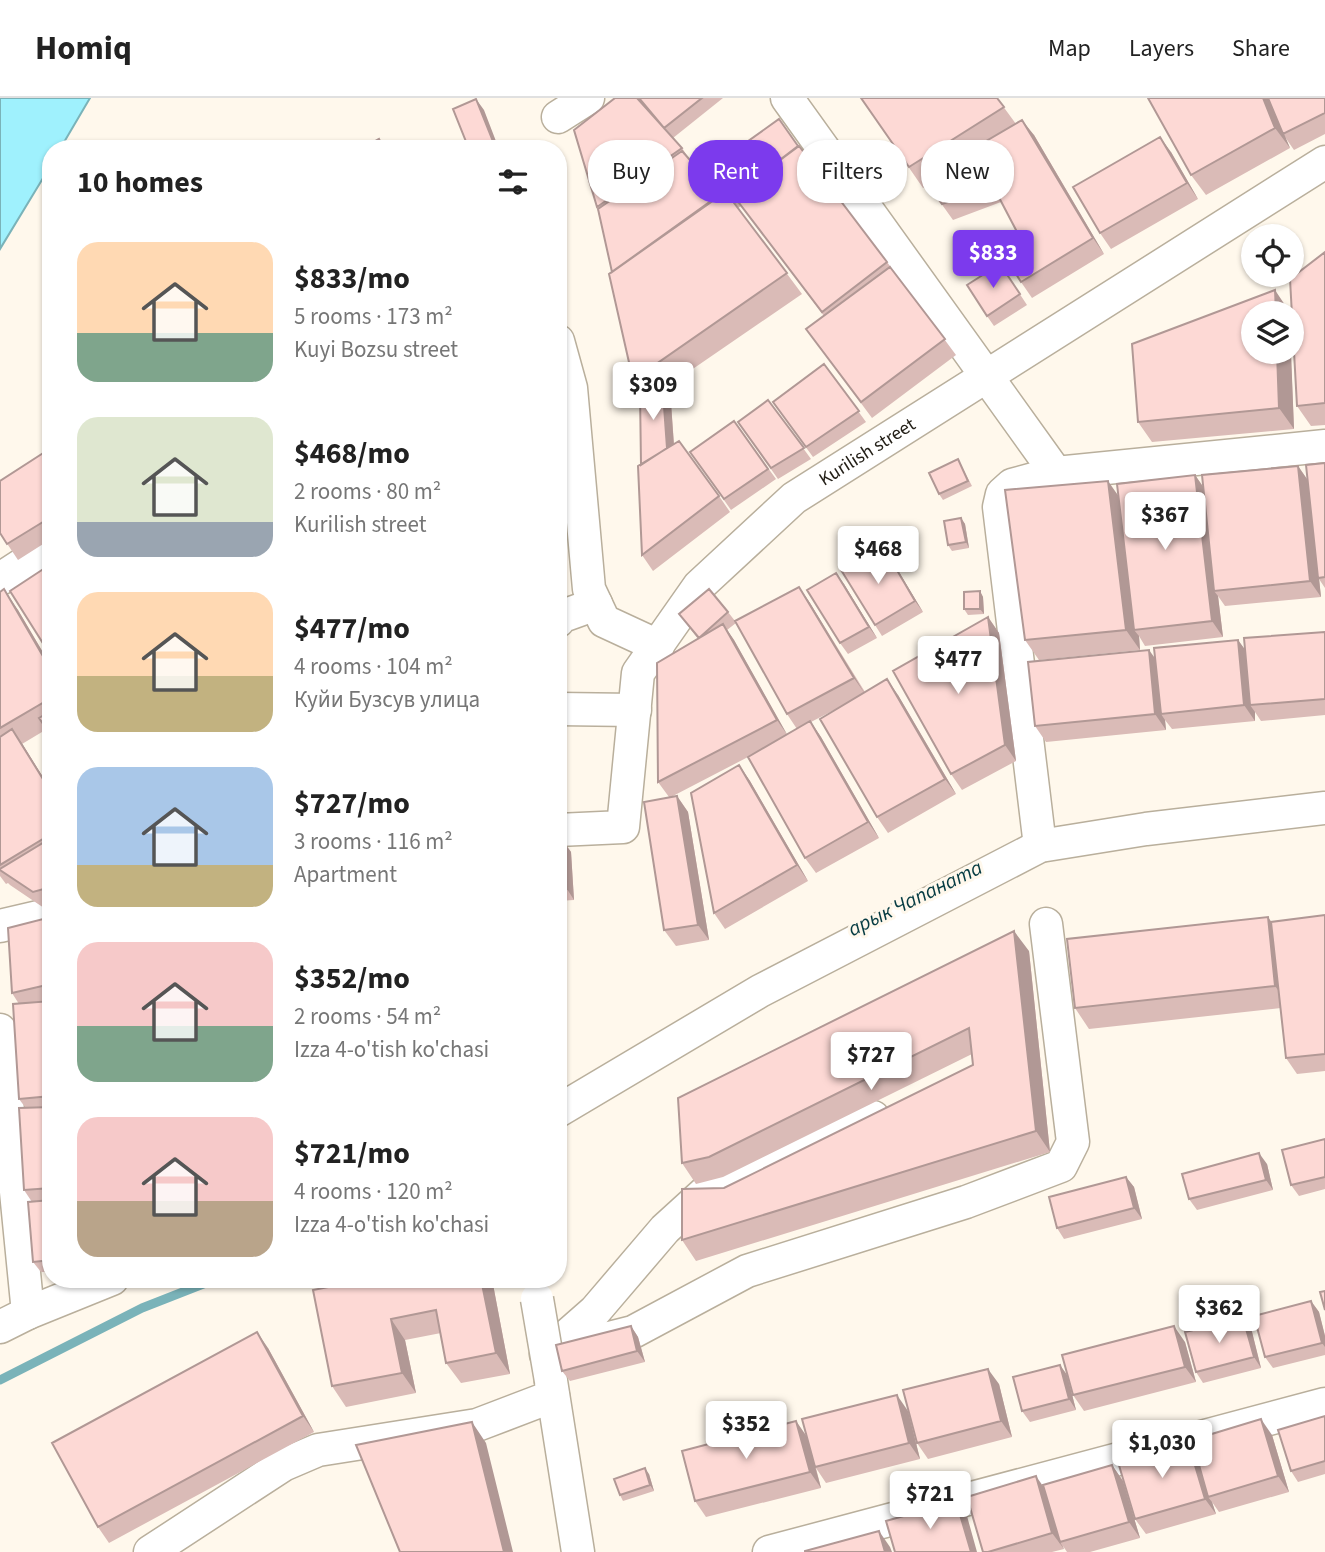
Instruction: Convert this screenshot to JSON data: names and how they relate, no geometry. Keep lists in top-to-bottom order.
{
  "streets": {
    "street": ["Kurilish street"]
  },
  "water": ["арык Чапаната"],
  "page": {
    "header": "Homiq",
    "nav": ["Map", "Layers", "Share"],
    "chip": [
      "Buy",
      "Rent",
      "Filters",
      "New"
    ],
    "heading": "10 homes",
    "list": [
      {
        "name": "$833/mo",
        "note": "5 rooms · 173 m² · Kuyi Bozsu street"
      },
      {
        "name": "$468/mo",
        "note": "2 rooms · 80 m² · Kurilish street"
      },
      {
        "name": "$477/mo",
        "note": "4 rooms · 104 m² · Куйи Бузсув улица"
      },
      {
        "name": "$727/mo",
        "note": "3 rooms · 116 m² · Apartment"
      },
      {
        "name": "$352/mo",
        "note": "2 rooms · 54 m² · Izza 4-o'tish ko'chasi"
      },
      {
        "name": "$721/mo",
        "note": "4 rooms · 120 m² · Izza 4-o'tish ko'chasi"
      }
    ],
    "price": [
      "$833",
      "$309",
      "$367",
      "$468",
      "$477",
      "$727",
      "$362",
      "$352",
      "$1,030",
      "$721"
    ]
  }
}
